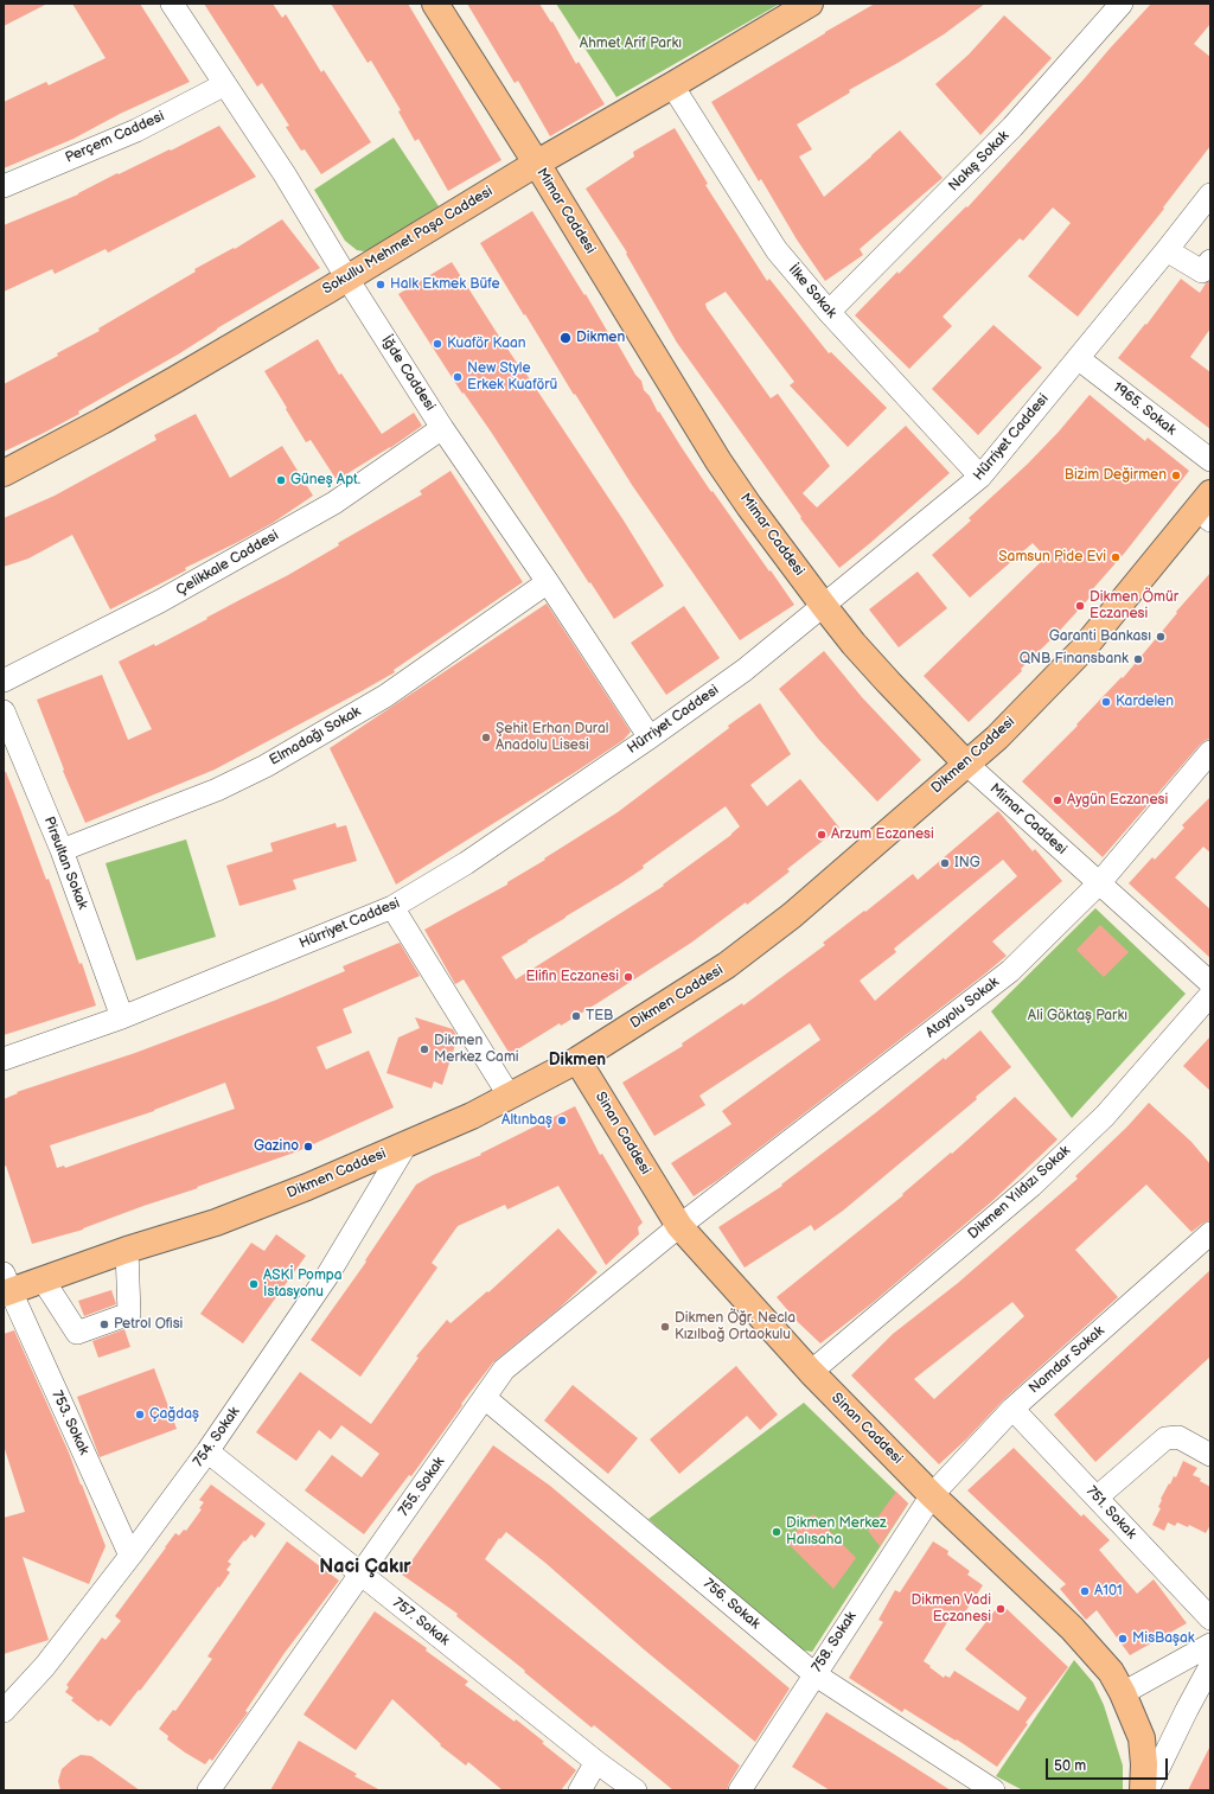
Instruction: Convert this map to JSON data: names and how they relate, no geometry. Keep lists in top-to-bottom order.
{
  "streets": {
    "main road": [
      "Mimar Caddesi",
      "Sokullu Mehmet Paşa Caddesi",
      "Dikmen Caddesi",
      "Sinan Caddesi"
    ],
    "street": [
      "Perçem Caddesi",
      "Nakış Sokak",
      "İlke Sokak",
      "İğde Caddesi",
      "1965. Sokak",
      "Hürriyet Caddesi",
      "Çelikkale Caddesi",
      "Elmadağı Sokak",
      "Pirsultan Sokak",
      "Atayolu Sokak",
      "Dikmen Yıldızı Sokak",
      "Namdar Sokak",
      "753. Sokak",
      "754. Sokak",
      "755. Sokak",
      "751. Sokak",
      "756. Sokak",
      "757. Sokak",
      "758. Sokak"
    ]
  },
  "crossings": [
    ["Perçem Caddesi", "İğde Caddesi"],
    ["Nakış Sokak", "İlke Sokak"],
    ["Mimar Caddesi", "Sokullu Mehmet Paşa Caddesi"],
    ["Mimar Caddesi", "Hürriyet Caddesi"],
    ["Mimar Caddesi", "Dikmen Caddesi"],
    ["Mimar Caddesi", "Atayolu Sokak"],
    ["Sokullu Mehmet Paşa Caddesi", "İlke Sokak"],
    ["Sokullu Mehmet Paşa Caddesi", "İğde Caddesi"],
    ["İlke Sokak", "Hürriyet Caddesi"],
    ["İğde Caddesi", "Hürriyet Caddesi"],
    ["İğde Caddesi", "Çelikkale Caddesi"],
    ["İğde Caddesi", "Elmadağı Sokak"],
    ["1965. Sokak", "Hürriyet Caddesi"],
    ["Hürriyet Caddesi", "Pirsultan Sokak"],
    ["Elmadağı Sokak", "Pirsultan Sokak"],
    ["Dikmen Caddesi", "Sinan Caddesi"],
    ["Dikmen Caddesi", "753. Sokak"],
    ["Dikmen Caddesi", "754. Sokak"],
    ["Atayolu Sokak", "Sinan Caddesi"],
    ["Atayolu Sokak", "755. Sokak"],
    ["Sinan Caddesi", "Dikmen Yıldızı Sokak"],
    ["Sinan Caddesi", "Namdar Sokak"],
    ["Sinan Caddesi", "755. Sokak"],
    ["Sinan Caddesi", "758. Sokak"],
    ["Namdar Sokak", "751. Sokak"],
    ["Namdar Sokak", "758. Sokak"],
    ["753. Sokak", "754. Sokak"],
    ["754. Sokak", "757. Sokak"],
    ["755. Sokak", "756. Sokak"],
    ["755. Sokak", "757. Sokak"],
    ["756. Sokak", "758. Sokak"]
  ],
  "districts": ["Dikmen", "Naci Çakır"],
  "parks": ["Ahmet Arif Parkı", "Ali Göktaş Parkı"],
  "places": [
    "Halk Ekmek Büfe",
    "Dikmen",
    "Kuaför Kaan",
    "New Style Erkek Kuaförü",
    "Bizim Değirmen",
    "Güneş Apt.",
    "Samsun Pide Evi",
    "Dikmen Ömür Eczanesi",
    "Garanti Bankası",
    "QNB Finansbank",
    "Kardelen",
    "Şehit Erhan Dural Anadolu Lisesi",
    "Aygün Eczanesi",
    "Arzum Eczanesi",
    "ING",
    "Elifin Eczanesi",
    "TEB",
    "Dikmen Merkez Cami",
    "Altınbaş",
    "Gazino",
    "ASKİ Pompa İstasyonu",
    "Petrol Ofisi",
    "Dikmen Öğr. Necla Kızılbağ Ortaokulu",
    "Çağdaş",
    "Dikmen Merkez Halısaha",
    "A101",
    "Dikmen Vadi Eczanesi",
    "MisBaşak"
  ],
  "scale_bar": "50 m"
}
